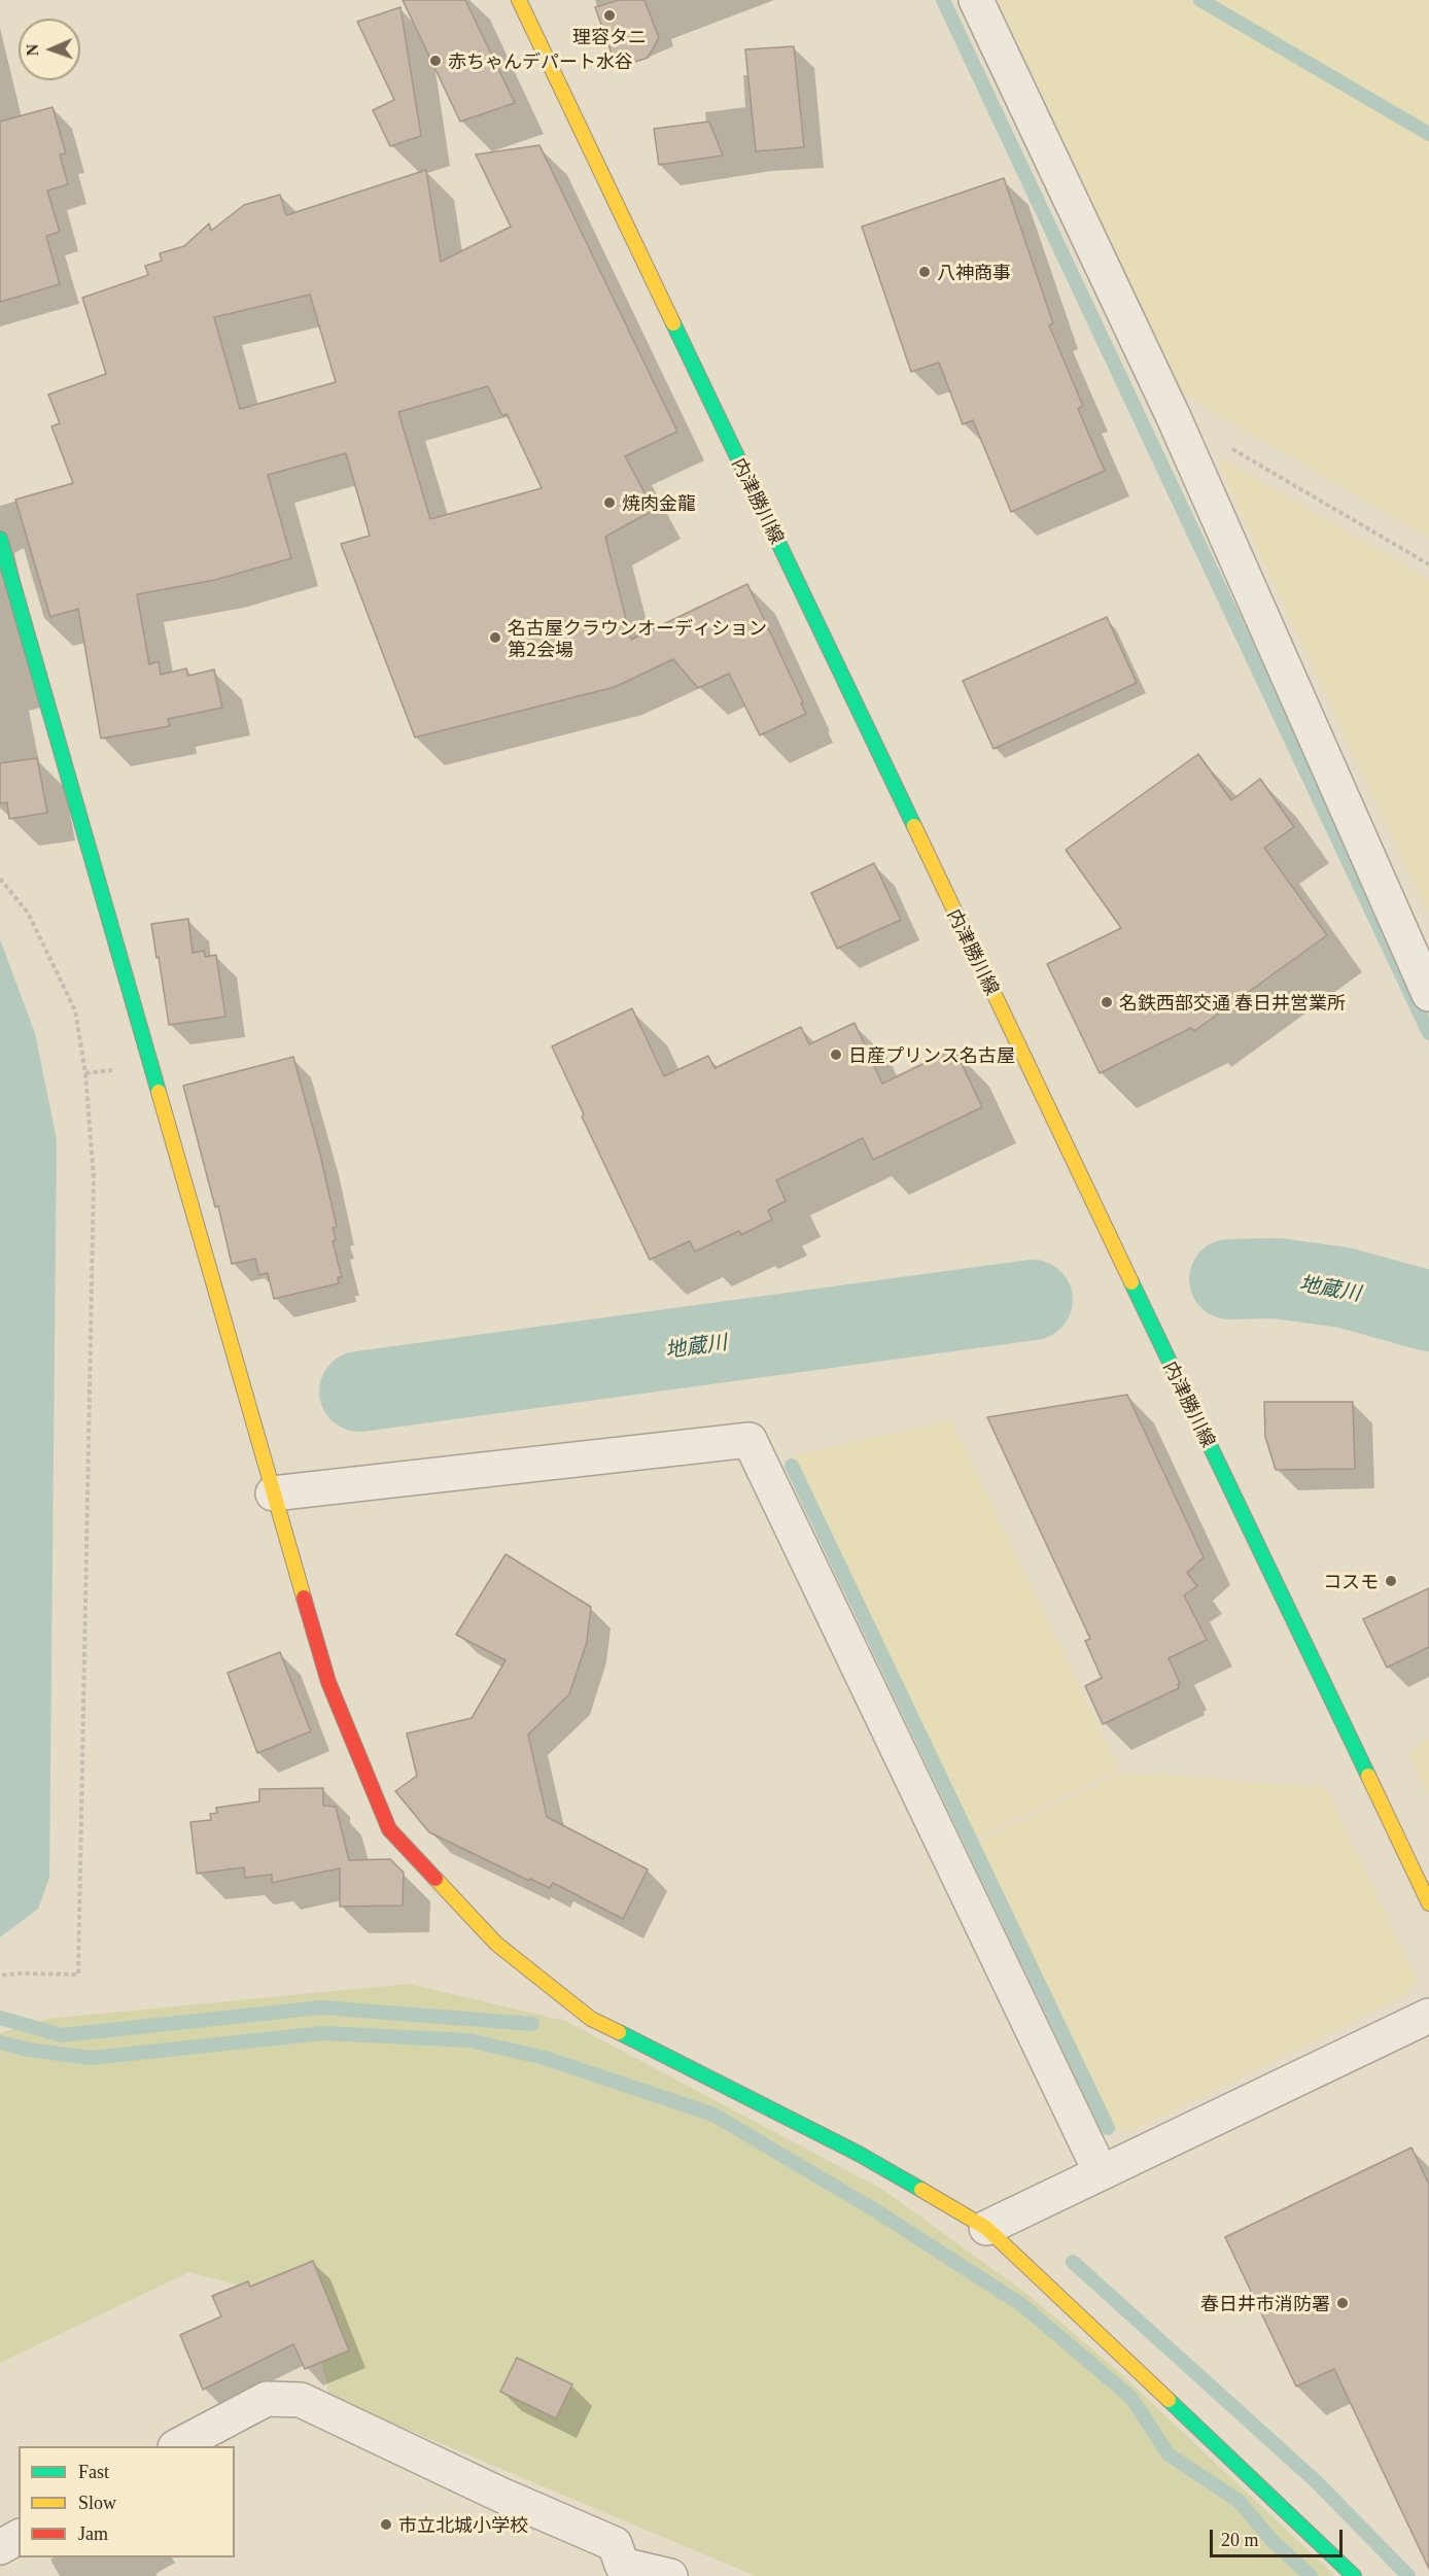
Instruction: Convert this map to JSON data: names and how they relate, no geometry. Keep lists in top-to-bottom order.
{
  "streets": {
    "street": ["内津勝川線"]
  },
  "water": ["地蔵川"],
  "places": [
    "理容タニ",
    "赤ちゃんデパート水谷",
    "八神商事",
    "焼肉金龍",
    "名古屋クラウンオーディション 第2会場",
    "名鉄西部交通 春日井営業所",
    "日産プリンス名古屋",
    "コスモ",
    "春日井市消防署",
    "市立北城小学校"
  ],
  "legend": ["Fast", "Slow", "Jam"],
  "scale_bar": "20 m",
  "north": "left"
}
